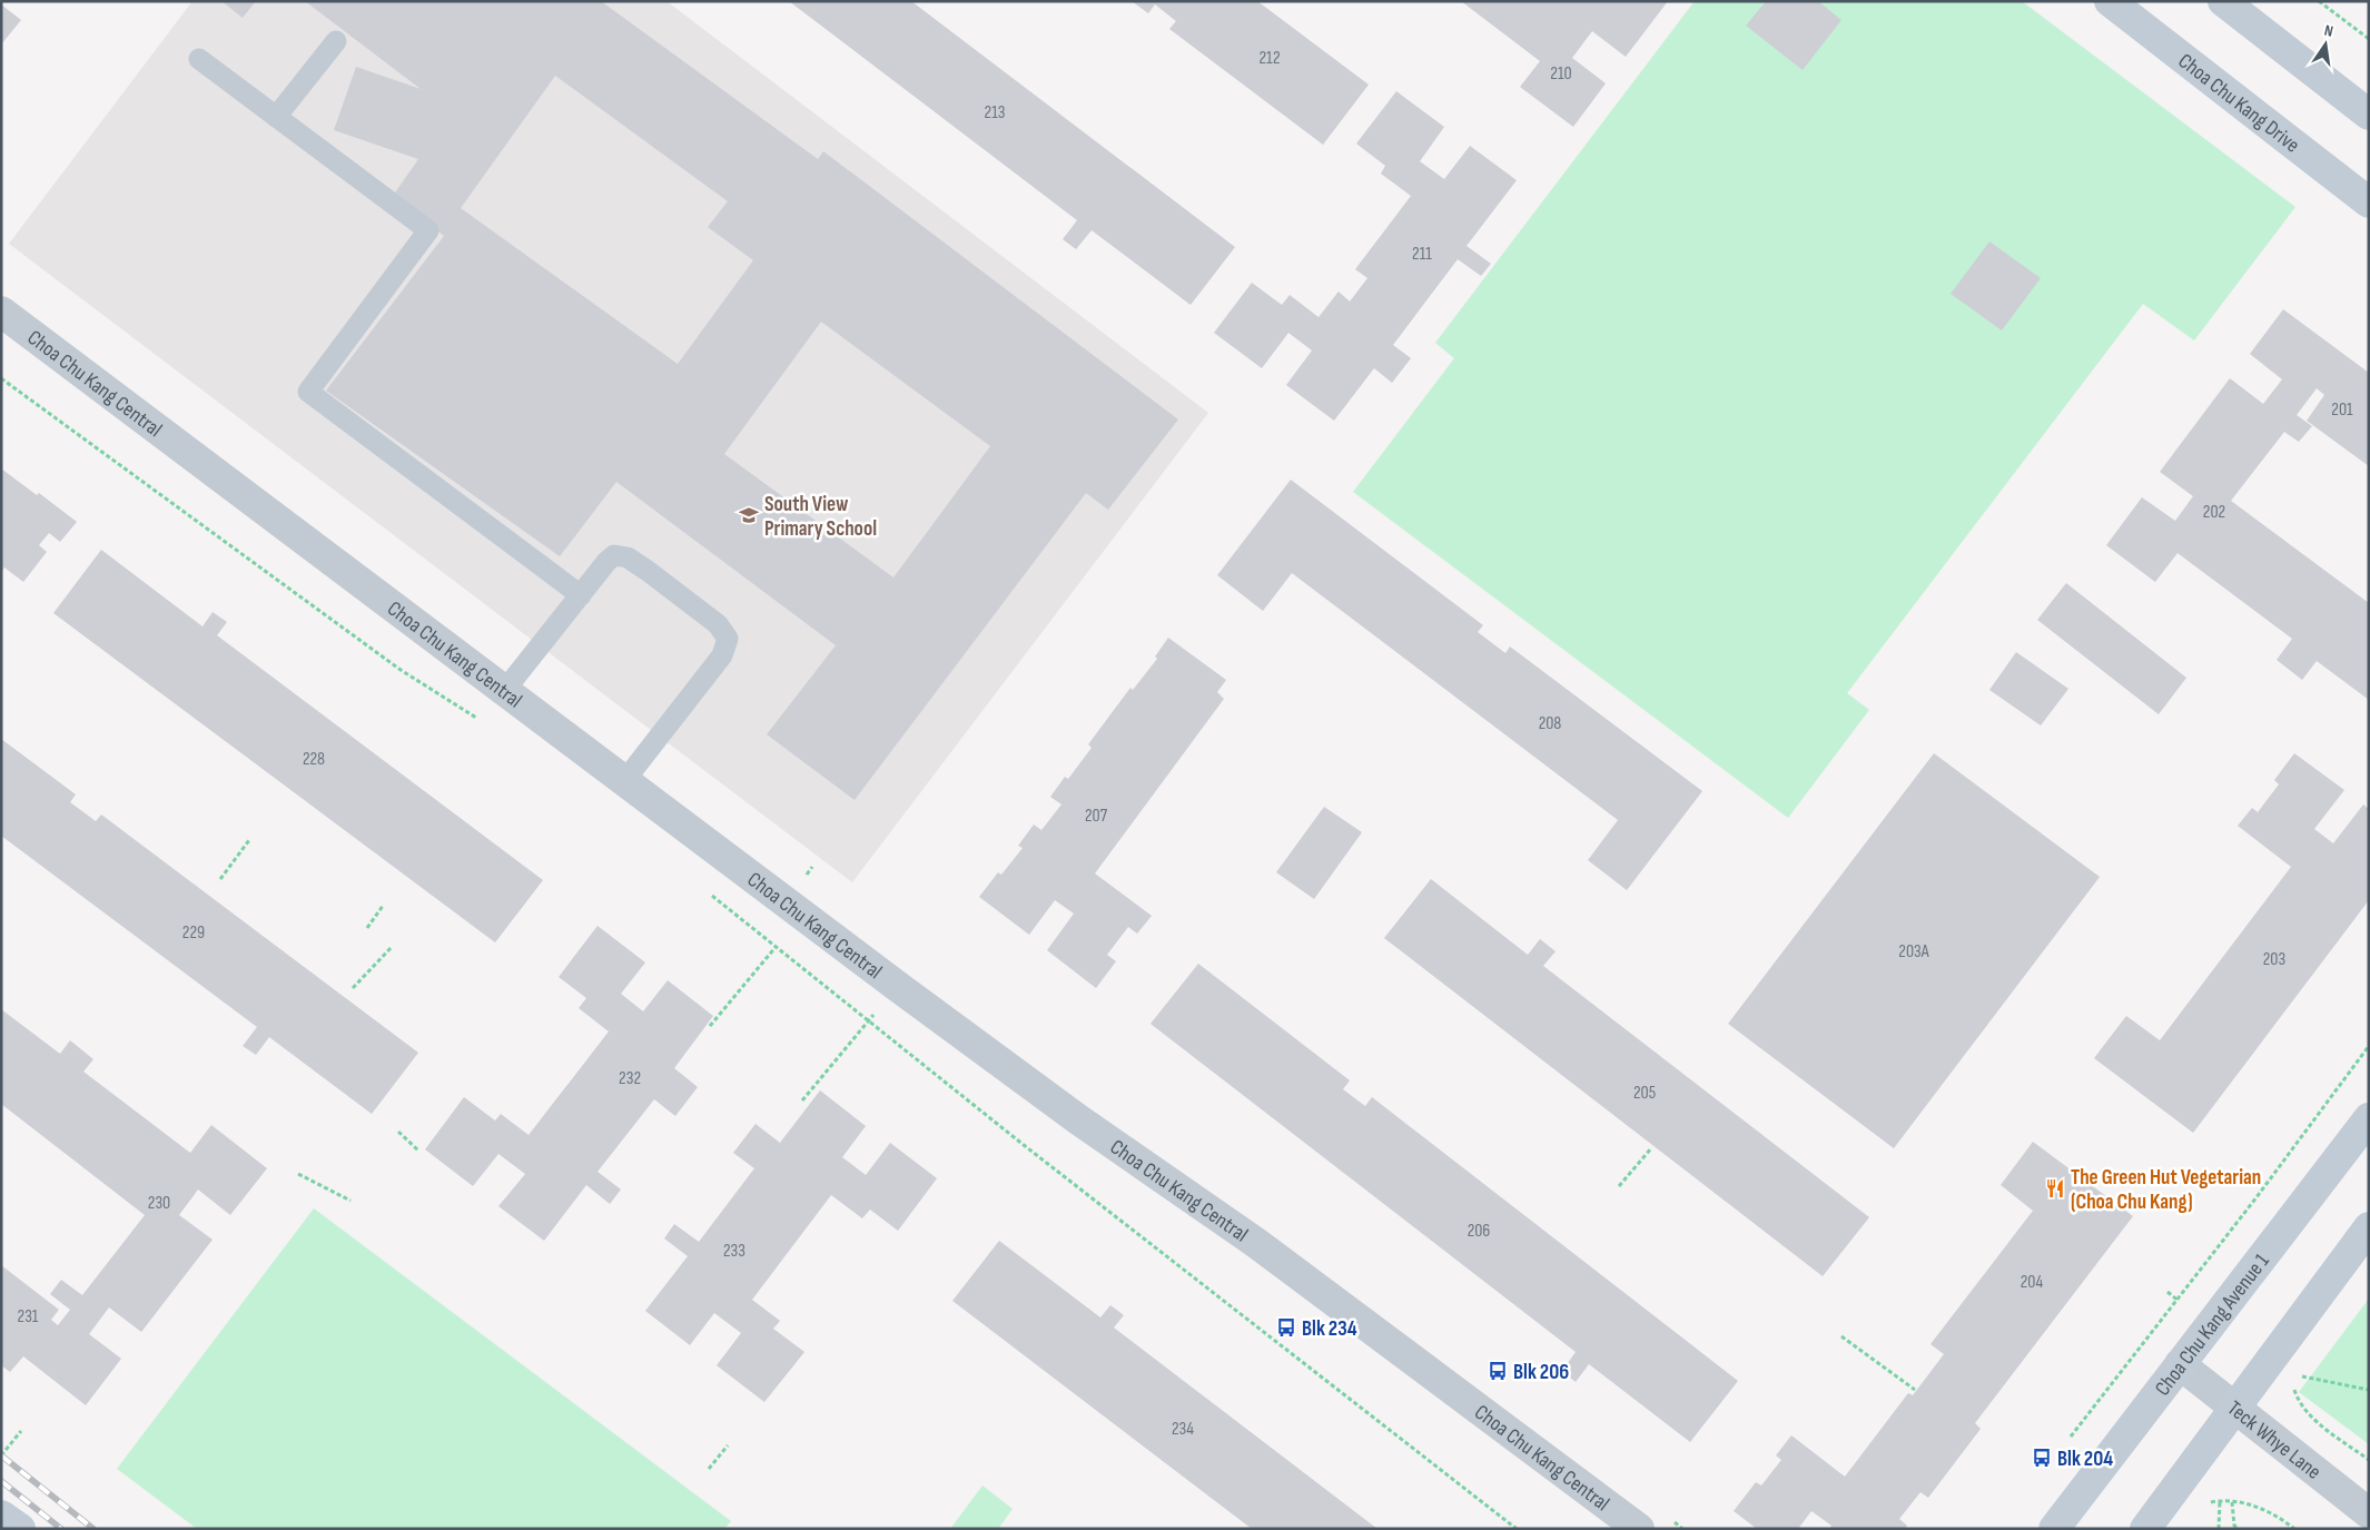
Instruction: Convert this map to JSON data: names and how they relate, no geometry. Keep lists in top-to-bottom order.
{
  "streets": {
    "street": [
      "Choa Chu Kang Drive",
      "Choa Chu Kang Central",
      "Choa Chu Kang Avenue 1",
      "Teck Whye Lane"
    ]
  },
  "crossings": [
    ["Choa Chu Kang Avenue 1", "Teck Whye Lane"]
  ],
  "places": {
    "school or university": ["South View Primary School"],
    "restaurant": ["The Green Hut Vegetarian (Choa Chu Kang)"],
    "bus stop": ["Blk 234", "Blk 206", "Blk 204"]
  },
  "house_numbers": [
    "212",
    "210",
    "213",
    "211",
    "201",
    "202",
    "208",
    "228",
    "207",
    "229",
    "203A",
    "203",
    "232",
    "205",
    "230",
    "206",
    "233",
    "204",
    "231",
    "234"
  ],
  "north": "top"
}
